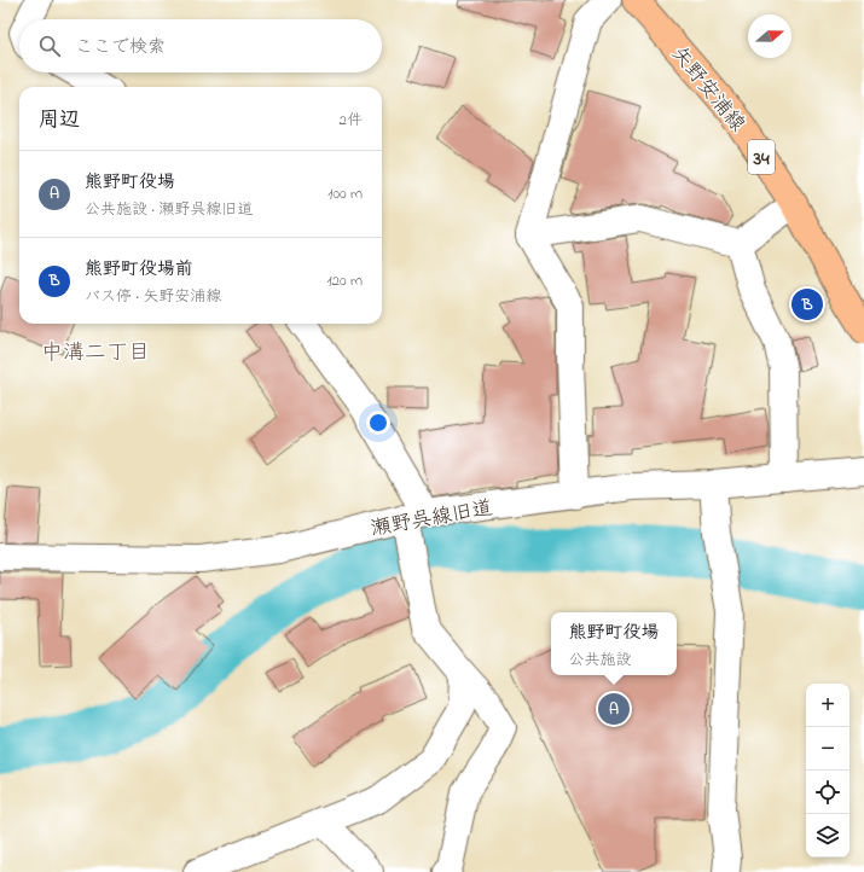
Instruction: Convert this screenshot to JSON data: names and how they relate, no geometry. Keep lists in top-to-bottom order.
{
  "streets": {
    "main road": ["矢野安浦線", "34"],
    "street": ["瀬野呉線旧道"]
  },
  "districts": ["中溝二丁目"],
  "north": "right",
  "page": {
    "search": "ここで検索",
    "heading": ["周辺", "2件"],
    "list": [
      {
        "mark": "A",
        "name": "熊野町役場",
        "note": "公共施設 · 瀬野呉線旧道",
        "value": "100 m"
      },
      {
        "mark": "B",
        "name": "熊野町役場前",
        "note": "バス停 · 矢野安浦線",
        "value": "120 m"
      }
    ],
    "pins": ["B", "A"],
    "popup": ["熊野町役場", "公共施設"],
    "map_buttons": ["+", "−"]
  }
}
